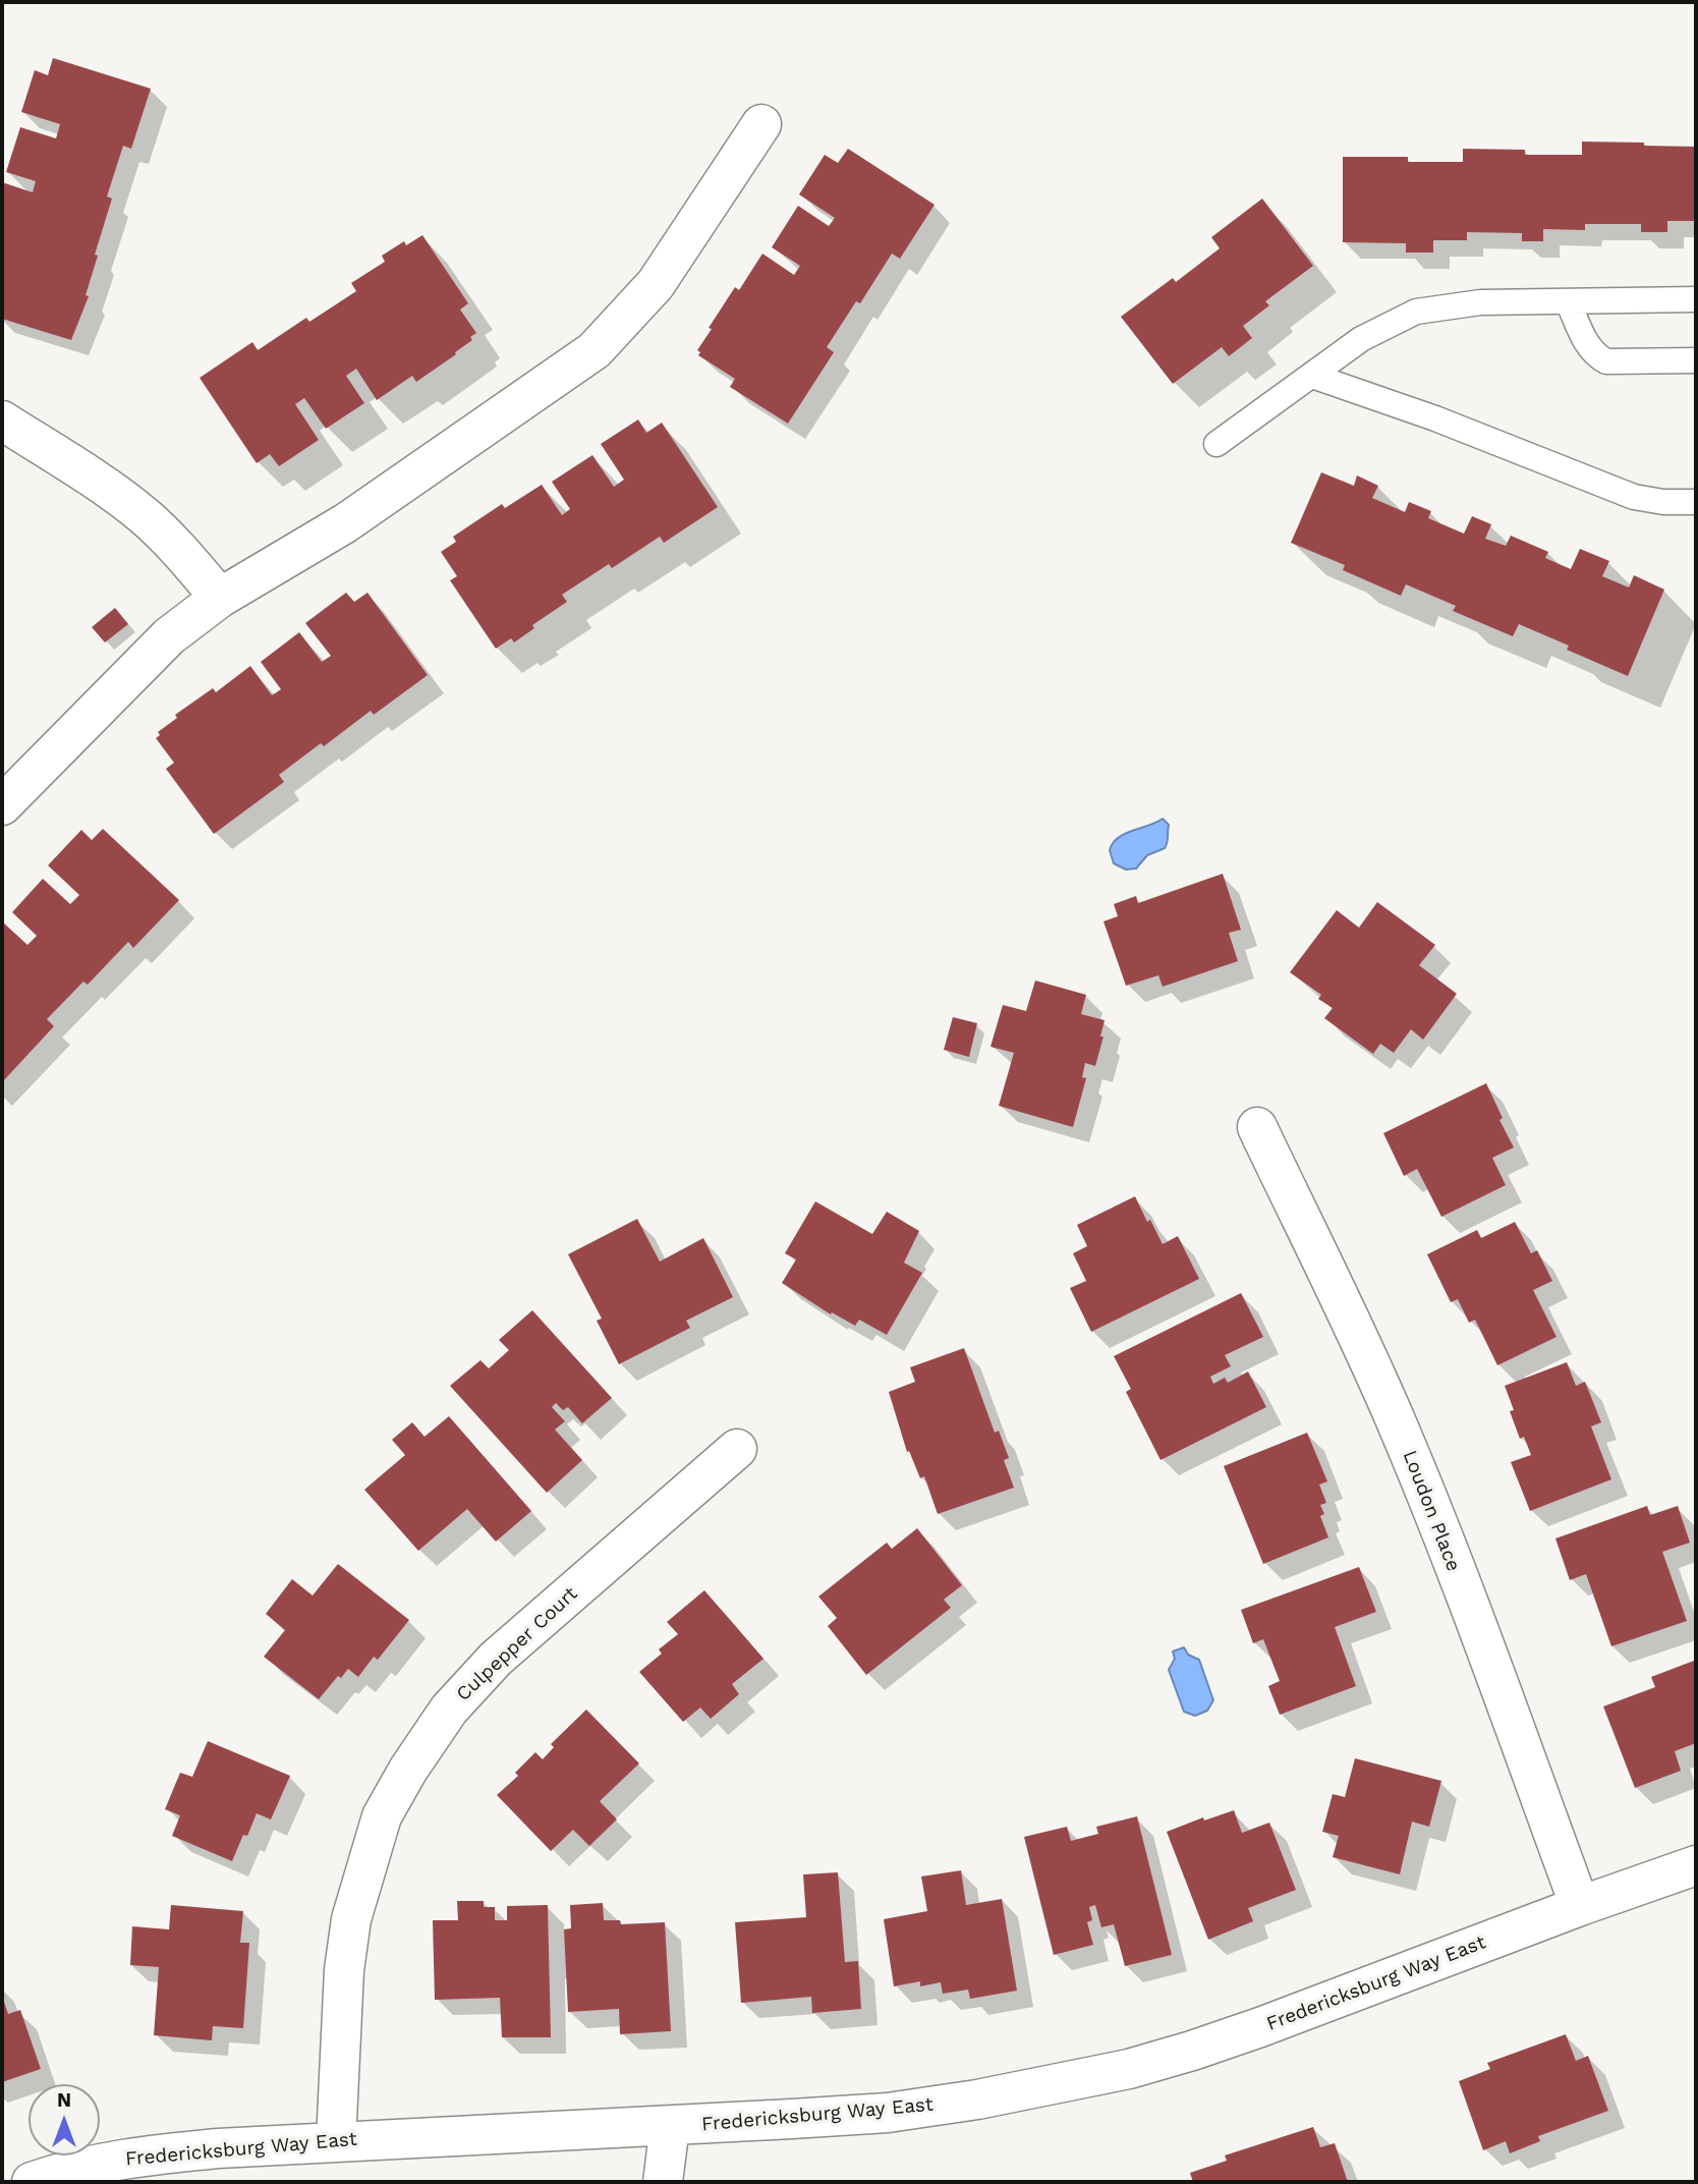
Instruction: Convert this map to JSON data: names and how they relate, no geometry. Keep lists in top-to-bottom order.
{
  "streets": {
    "street": ["Loudon Place", "Culpepper Court", "Fredericksburg Way East"]
  },
  "crossings": [
    ["Loudon Place", "Fredericksburg Way East"],
    ["Culpepper Court", "Fredericksburg Way East"]
  ],
  "north": "top"
}
